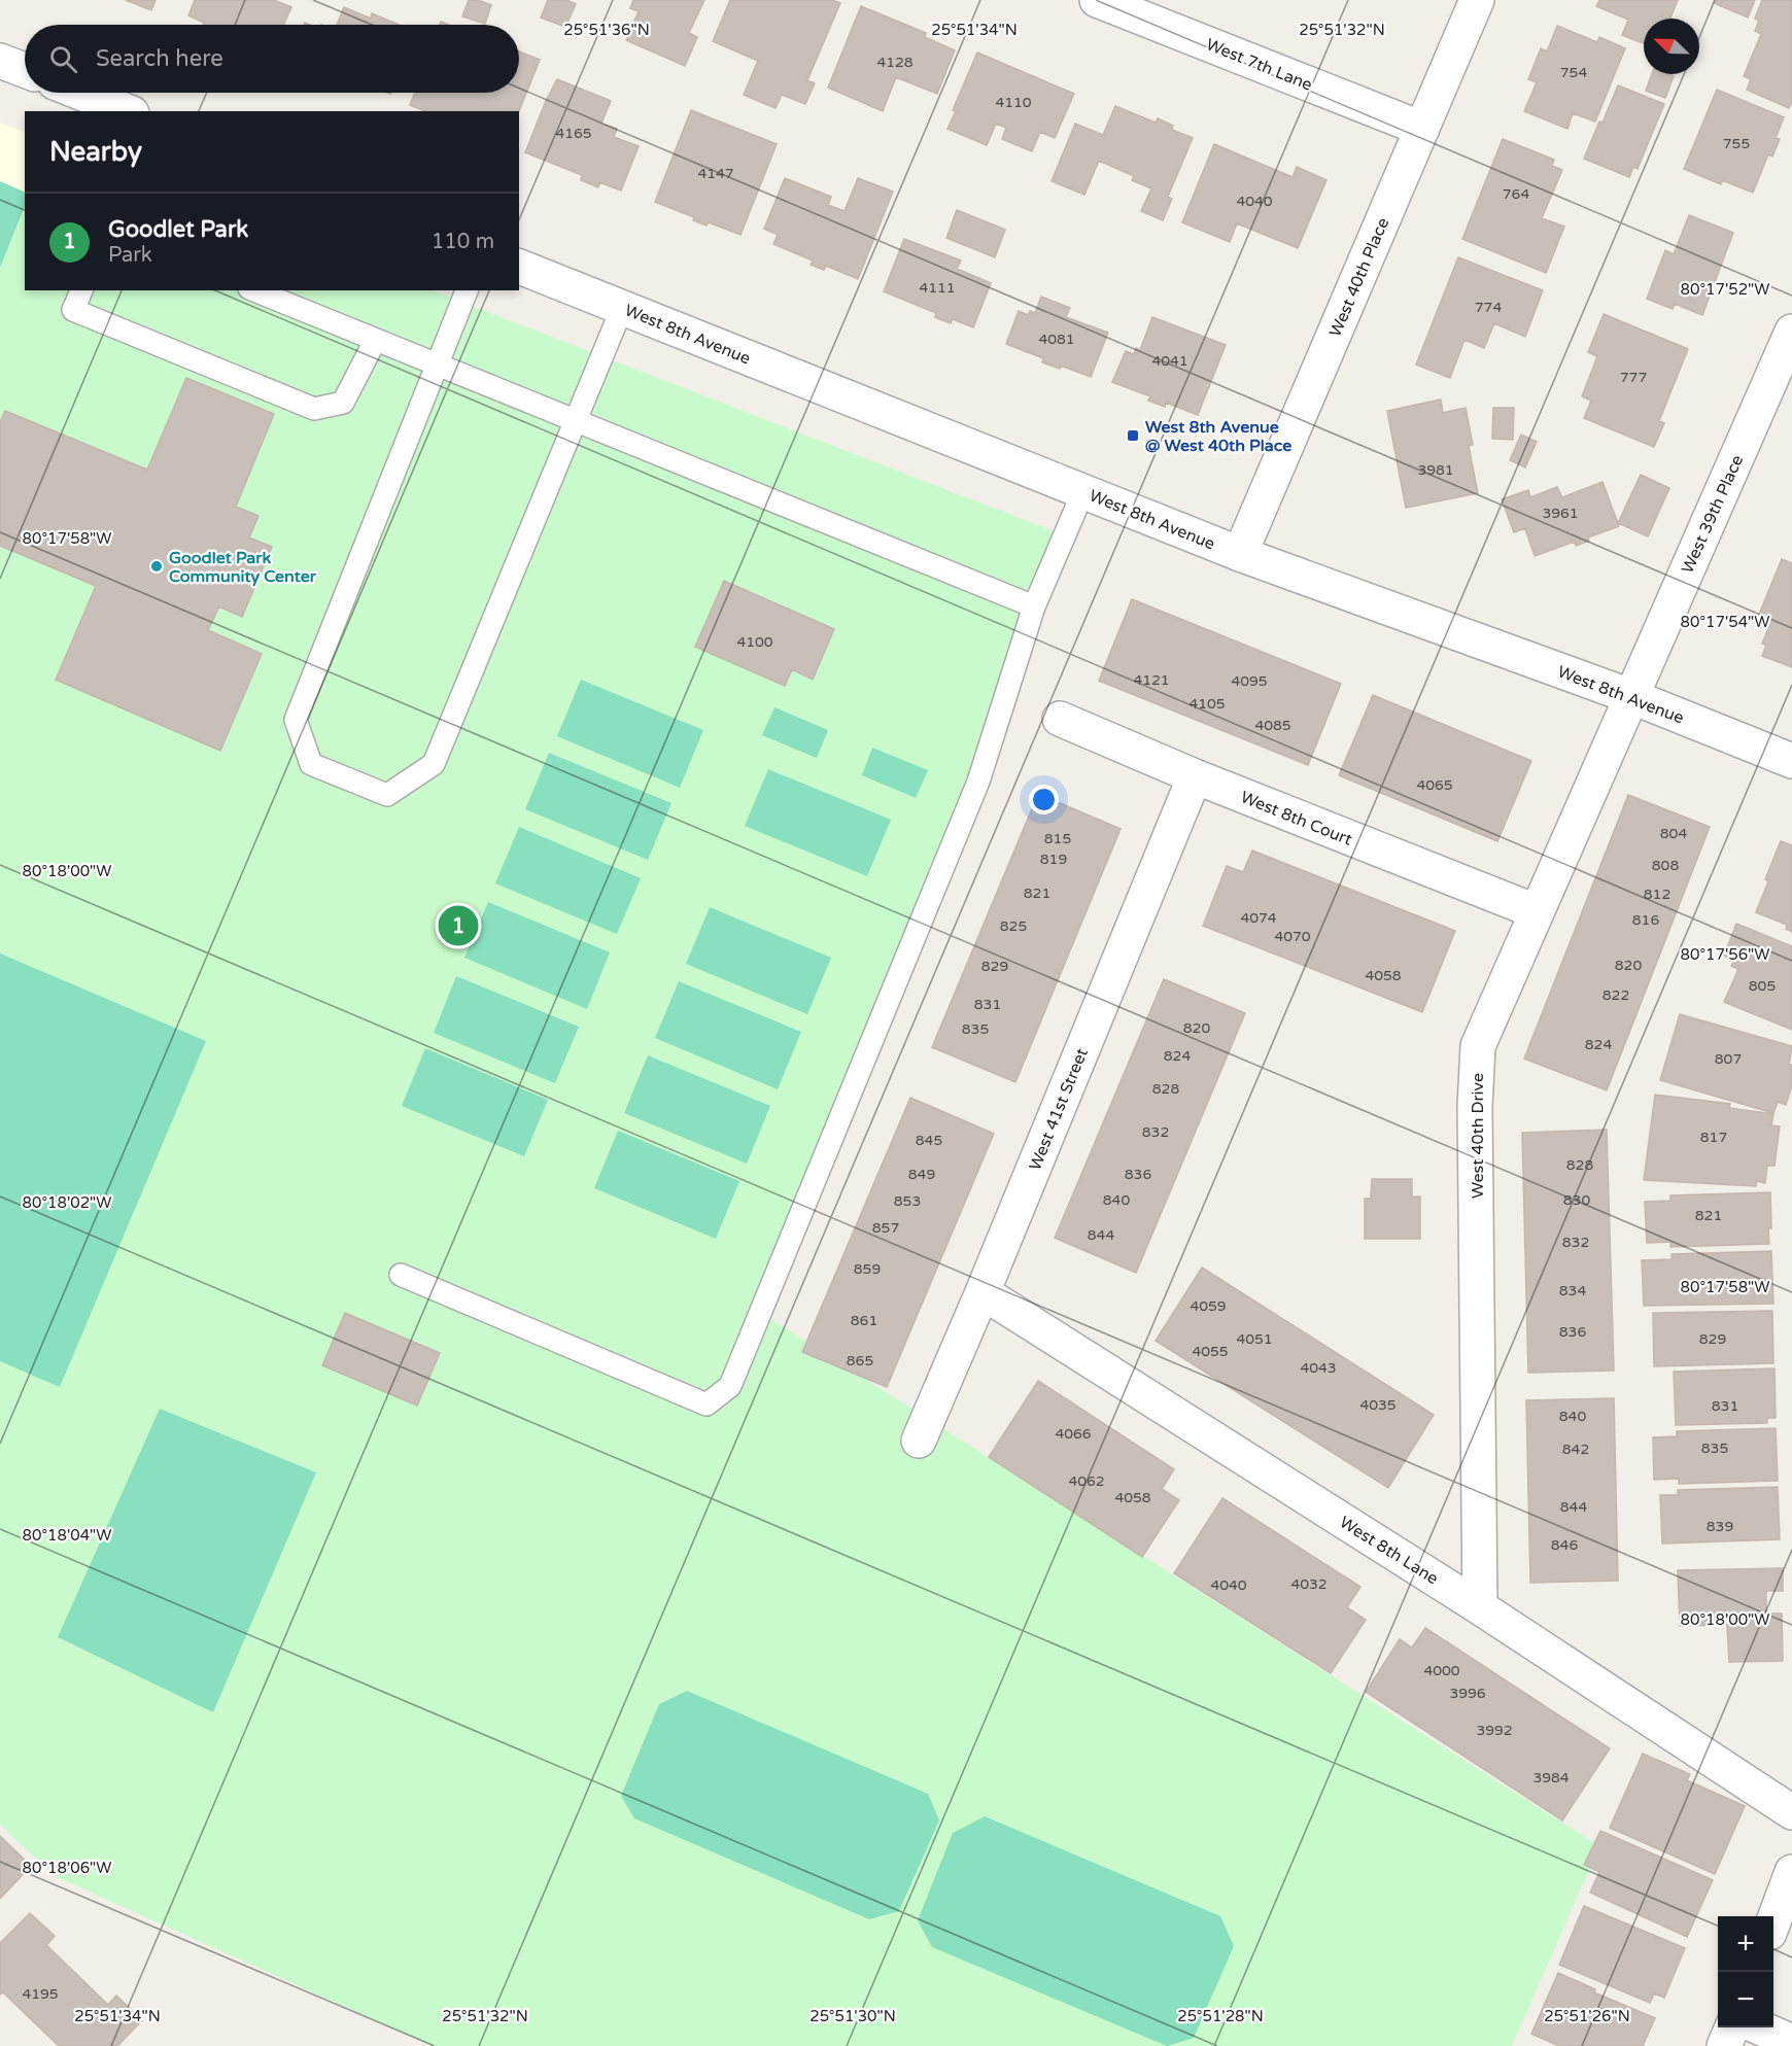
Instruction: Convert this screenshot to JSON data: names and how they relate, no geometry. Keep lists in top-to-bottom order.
{
  "streets": {
    "street": [
      "West 7th Lane",
      "West 40th Place",
      "West 8th Avenue",
      "West 39th Place",
      "West 8th Court",
      "West 41st Street",
      "West 40th Drive",
      "West 8th Lane"
    ]
  },
  "crossings": [
    ["West 7th Lane", "West 40th Place"],
    ["West 40th Place", "West 8th Avenue"],
    ["West 8th Avenue", "West 39th Place"],
    ["West 8th Avenue", "West 40th Drive"],
    ["West 39th Place", "West 40th Drive"],
    ["West 8th Court", "West 41st Street"],
    ["West 8th Court", "West 40th Drive"],
    ["West 41st Street", "West 8th Lane"],
    ["West 40th Drive", "West 8th Lane"]
  ],
  "places": {
    "transit": ["West 8th Avenue @ West 40th Place"],
    "other": ["Goodlet Park Community Center"]
  },
  "house_numbers": [
    "4128",
    "754",
    "4110",
    "4165",
    "755",
    "4147",
    "764",
    "4040",
    "4111",
    "774",
    "4081",
    "4041",
    "777",
    "3981",
    "3961",
    "4100",
    "4121",
    "4095",
    "4105",
    "4085",
    "4065",
    "804",
    "815",
    "819",
    "808",
    "821",
    "812",
    "4074",
    "816",
    "825",
    "4070",
    "820",
    "829",
    "4058",
    "805",
    "822",
    "831",
    "820",
    "835",
    "824",
    "824",
    "807",
    "828",
    "832",
    "817",
    "845",
    "828",
    "849",
    "836",
    "840",
    "830",
    "853",
    "821",
    "857",
    "844",
    "832",
    "859",
    "834",
    "4059",
    "861",
    "836",
    "4051",
    "829",
    "4055",
    "865",
    "4043",
    "4035",
    "831",
    "840",
    "4066",
    "835",
    "842",
    "4062",
    "4058",
    "844",
    "839",
    "846",
    "4032",
    "4040",
    "4000",
    "3996",
    "3992",
    "3984",
    "4195"
  ],
  "north": "top left",
  "page": {
    "search": "Search here",
    "heading": "Nearby",
    "list": [
      {
        "mark": "1",
        "name": "Goodlet Park",
        "note": "Park",
        "value": "110 m"
      }
    ],
    "pins": "1",
    "map_buttons": ["+", "−"]
  },
  "coordinates": [
    "25°51'36\"N",
    "25°51'34\"N",
    "25°51'32\"N",
    "80°17'52\"W",
    "80°17'58\"W",
    "80°17'54\"W",
    "80°18'00\"W",
    "80°17'56\"W",
    "80°18'02\"W",
    "80°18'04\"W",
    "80°18'06\"W",
    "25°51'30\"N",
    "25°51'28\"N",
    "25°51'26\"N"
  ]
}
